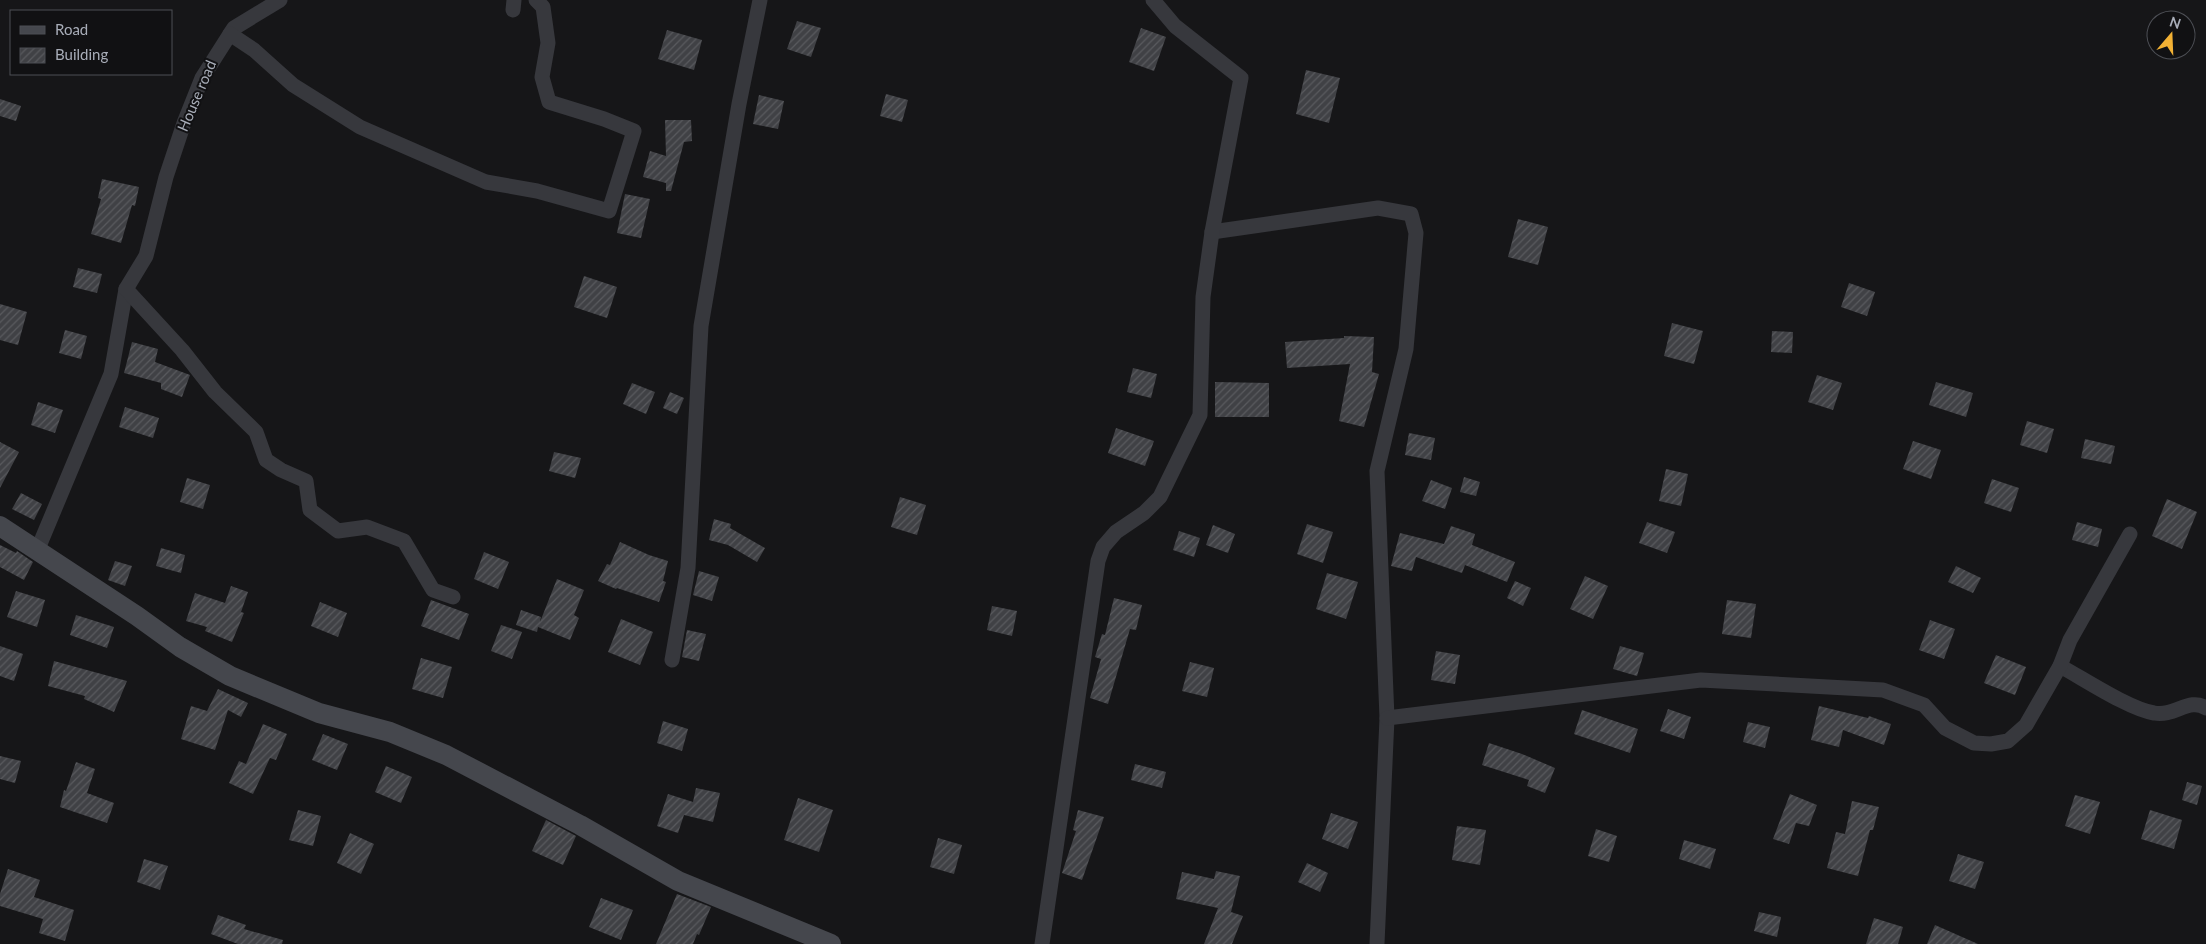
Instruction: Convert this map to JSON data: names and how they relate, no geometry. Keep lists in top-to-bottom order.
{
  "streets": {
    "street": ["House road"]
  },
  "legend": ["Road", "Building"],
  "north": "top"
}
